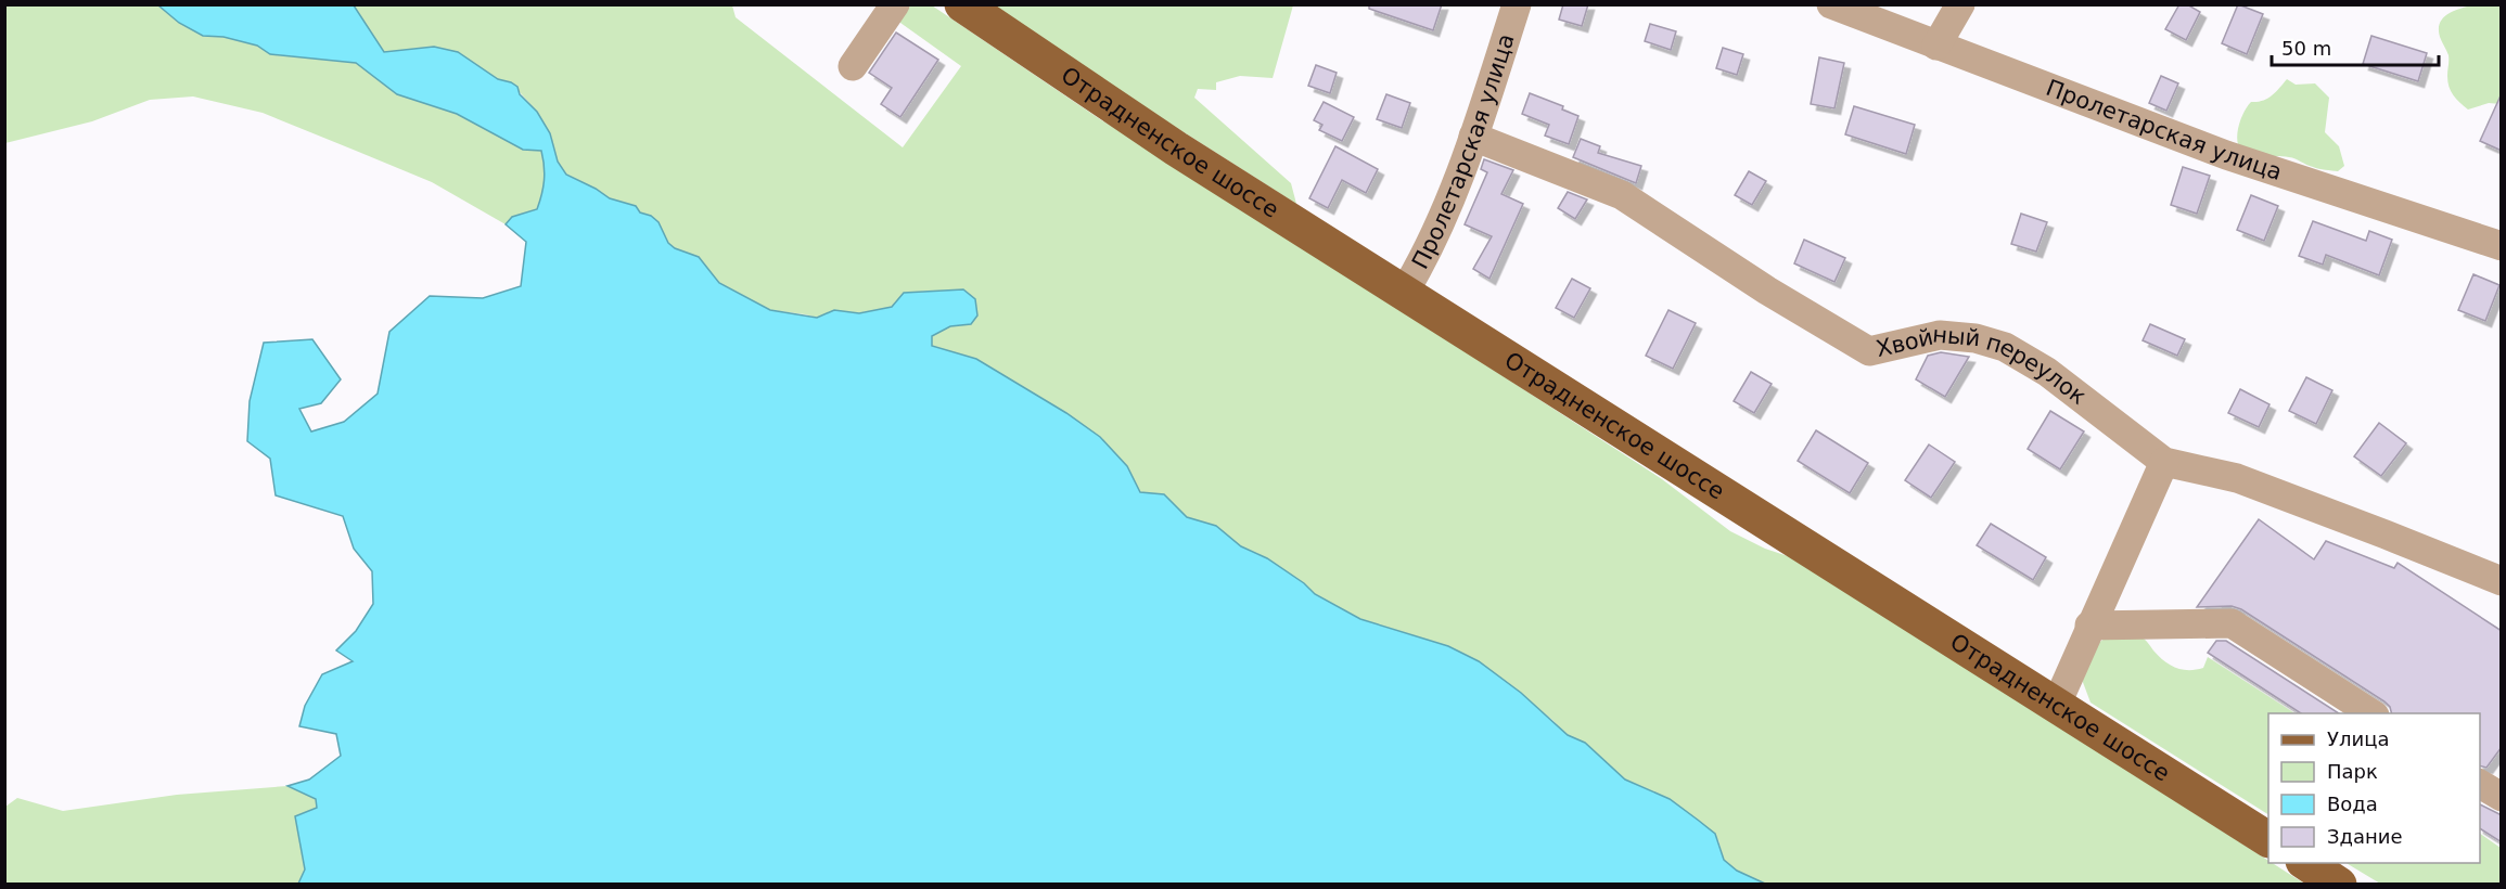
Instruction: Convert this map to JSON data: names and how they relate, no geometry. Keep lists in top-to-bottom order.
{
  "streets": {
    "main road": ["Отрадненское шоссе"],
    "street": ["Пролетарская улица", "Хвойный переулок"]
  },
  "crossings": [
    ["Пролетарская улица", "Отрадненское шоссе"],
    ["Пролетарская улица", "Хвойный переулок"]
  ],
  "legend": [
    "Улица",
    "Парк",
    "Вода",
    "Здание"
  ],
  "scale_bar": "50 m"
}
